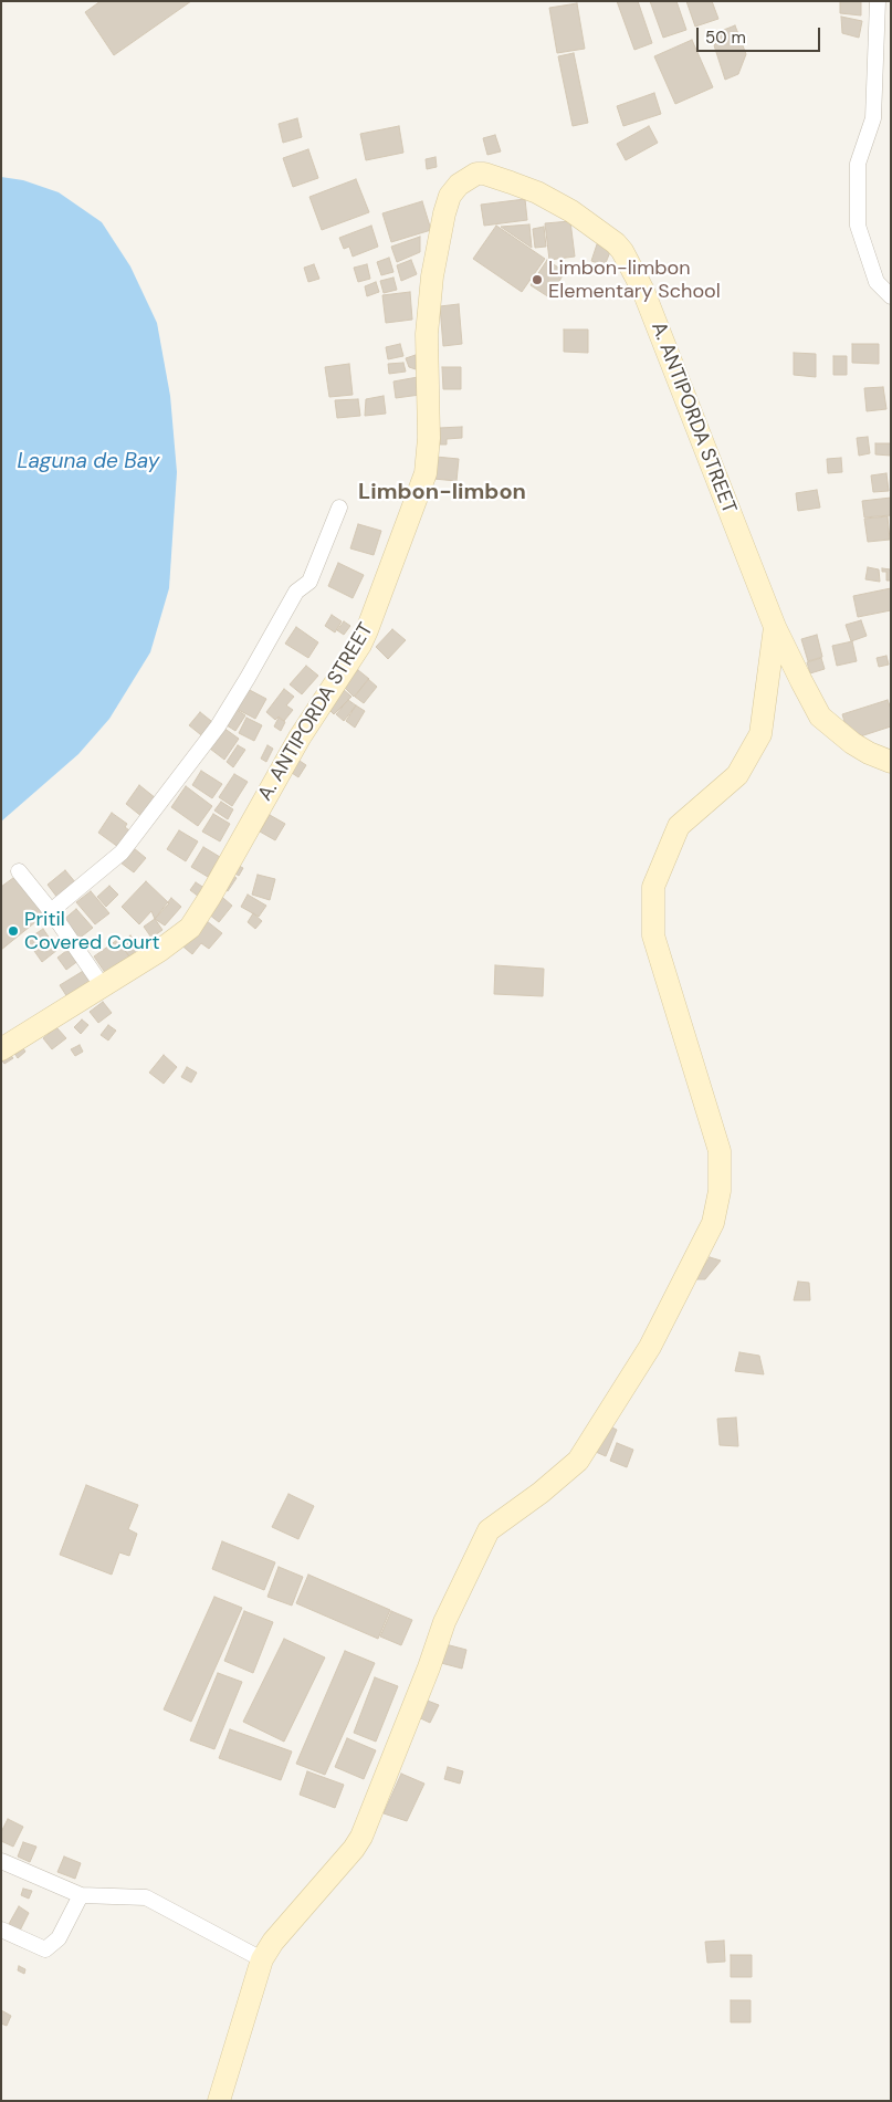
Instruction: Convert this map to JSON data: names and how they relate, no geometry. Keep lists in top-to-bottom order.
{
  "streets": {
    "street": ["A. ANTIPORDA STREET"]
  },
  "districts": ["Limbon-limbon"],
  "water": ["Laguna de Bay"],
  "places": ["Limbon-limbon Elementary School", "Pritil Covered Court"],
  "scale_bar": "50 m"
}
